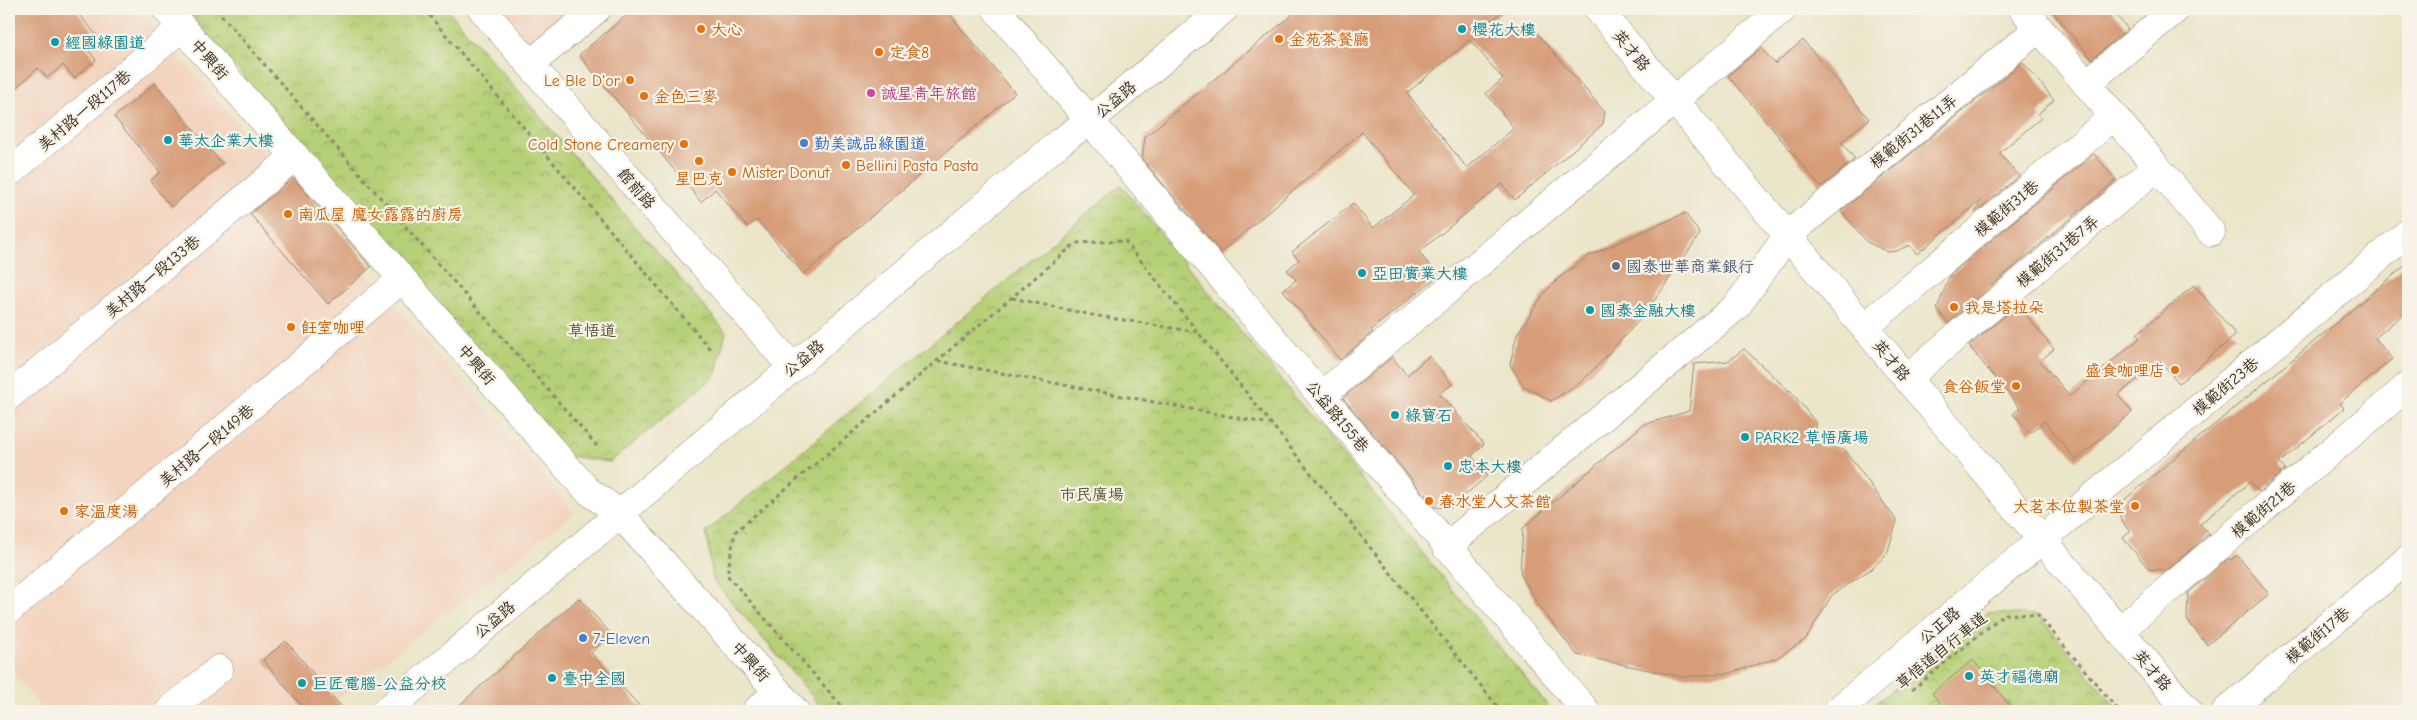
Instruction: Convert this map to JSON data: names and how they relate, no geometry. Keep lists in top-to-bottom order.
{
  "streets": {
    "street": [
      "英才路",
      "中興街",
      "公益路",
      "美村路一段117巷",
      "模範街31巷11弄",
      "館前路",
      "模範街31巷",
      "模範街31巷7弄",
      "美村路一段133巷",
      "模範街23巷",
      "公益路155巷",
      "美村路一段149巷",
      "模範街21巷",
      "公正路",
      "模範街17巷"
    ],
    "path": ["草悟道自行車道"]
  },
  "crossings": [
    ["英才路", "模範街31巷11弄"],
    ["英才路", "模範街31巷"],
    ["英才路", "模範街31巷7弄"],
    ["英才路", "模範街23巷"],
    ["英才路", "模範街21巷"],
    ["英才路", "公正路"],
    ["中興街", "公益路"],
    ["中興街", "美村路一段117巷"],
    ["中興街", "美村路一段133巷"],
    ["中興街", "美村路一段149巷"],
    ["公益路", "館前路"],
    ["公益路", "公益路155巷"],
    ["模範街31巷11弄", "公益路155巷"],
    ["模範街23巷", "公正路"]
  ],
  "parks": ["草悟道", "市民廣場"],
  "places": [
    "大心",
    "櫻花大樓",
    "金苑茶餐廳",
    "經國綠園道",
    "定食8",
    "Le Ble D'or",
    "誠星青年旅館",
    "金色三麥",
    "華太企業大樓",
    "勤美誠品綠園道",
    "Cold Stone Creamery",
    "星巴克",
    "Bellini Pasta Pasta",
    "Mister Donut",
    "南瓜屋 魔女露露的廚房",
    "國泰世華商業銀行",
    "亞田實業大樓",
    "我是塔拉朵",
    "國泰金融大樓",
    "飪室咖哩",
    "盛食咖哩店",
    "食谷飯堂",
    "綠寶石",
    "PARK2 草悟廣場",
    "忠本大樓",
    "春水堂人文茶館",
    "大茗本位製茶堂",
    "家溫度湯",
    "7-Eleven",
    "英才福德廟",
    "臺中全國",
    "巨匠電腦-公益分校"
  ]
}
